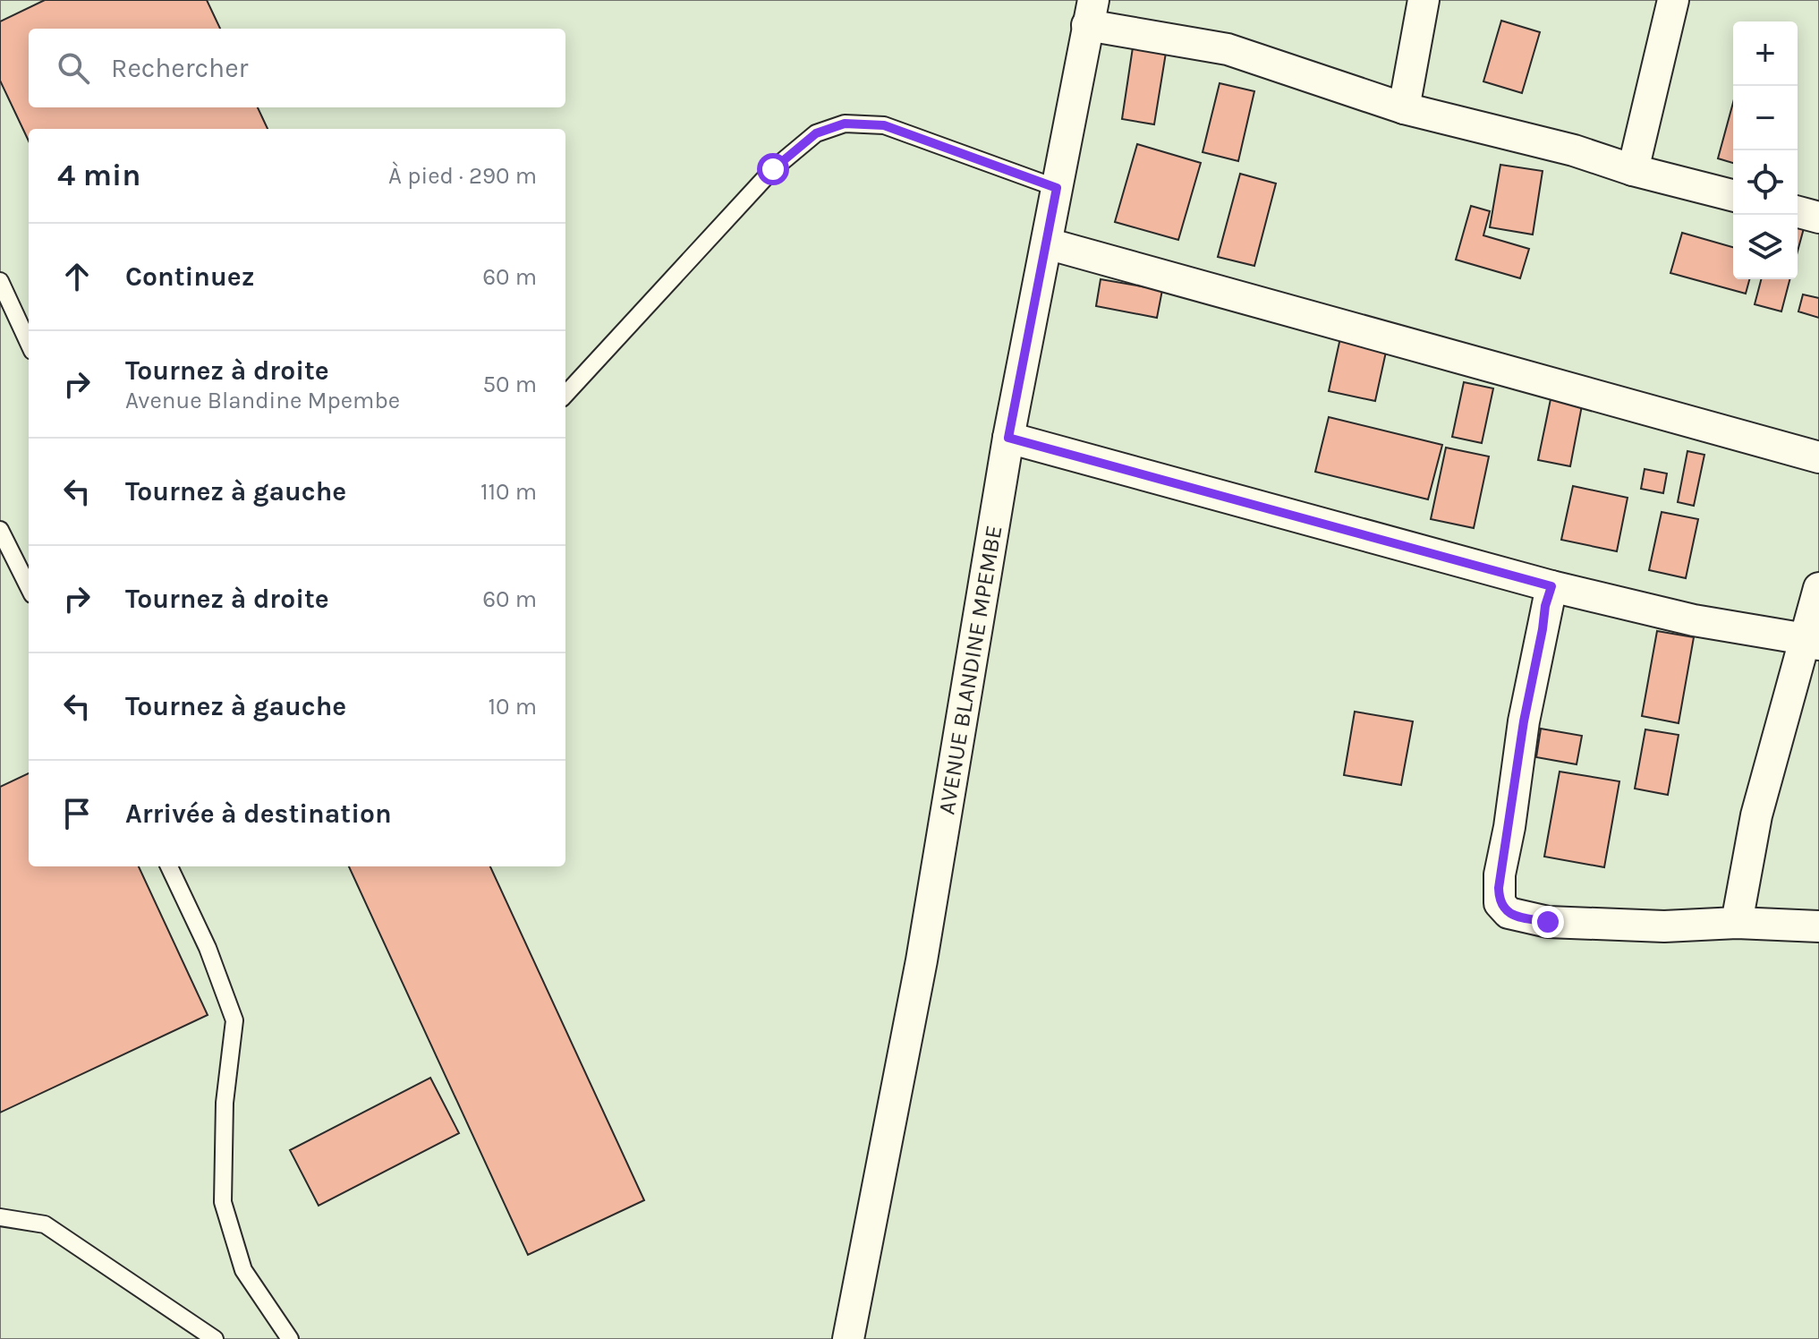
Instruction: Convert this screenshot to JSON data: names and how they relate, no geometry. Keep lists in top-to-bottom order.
{
  "streets": {
    "street": ["AVENUE BLANDINE MPEMBE"]
  },
  "page": {
    "map_buttons": ["+", "−"],
    "search": "Rechercher",
    "heading": ["4 min", "À pied · 290 m"],
    "list": [
      ["Continuez", "60 m"],
      ["Tournez à droite", "Avenue Blandine Mpembe", "50 m"],
      ["Tournez à gauche", "110 m"],
      ["Tournez à droite", "60 m"],
      ["Tournez à gauche", "10 m"],
      "Arrivée à destination"
    ]
  }
}
